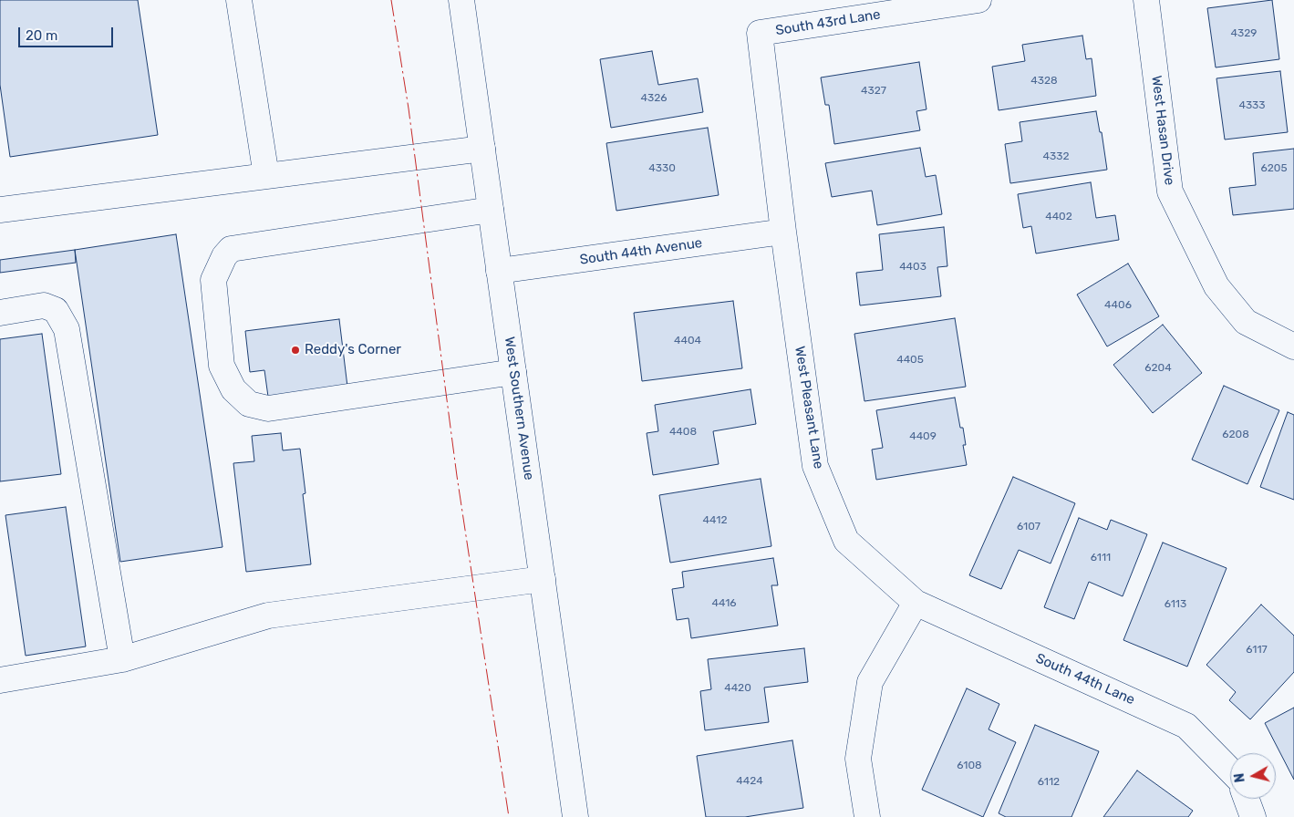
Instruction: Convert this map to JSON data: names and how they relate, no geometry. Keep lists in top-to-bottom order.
{
  "streets": {
    "street": [
      "South 43rd Lane",
      "West Hasan Drive",
      "South 44th Avenue",
      "West Pleasant Lane",
      "West Southern Avenue",
      "South 44th Lane"
    ]
  },
  "crossings": [
    ["South 43rd Lane", "West Pleasant Lane"],
    ["South 44th Avenue", "West Pleasant Lane"],
    ["South 44th Avenue", "West Southern Avenue"],
    ["West Pleasant Lane", "South 44th Lane"]
  ],
  "places": ["Reddy's Corner"],
  "house_numbers": [
    "4329",
    "4328",
    "4327",
    "4326",
    "4333",
    "4332",
    "4330",
    "6205",
    "4402",
    "4403",
    "4406",
    "4404",
    "4405",
    "6204",
    "4408",
    "6208",
    "4409",
    "4412",
    "6107",
    "6111",
    "4416",
    "6113",
    "6117",
    "4420",
    "6108",
    "4424",
    "6112"
  ],
  "scale_bar": "20 m",
  "north": "left"
}
